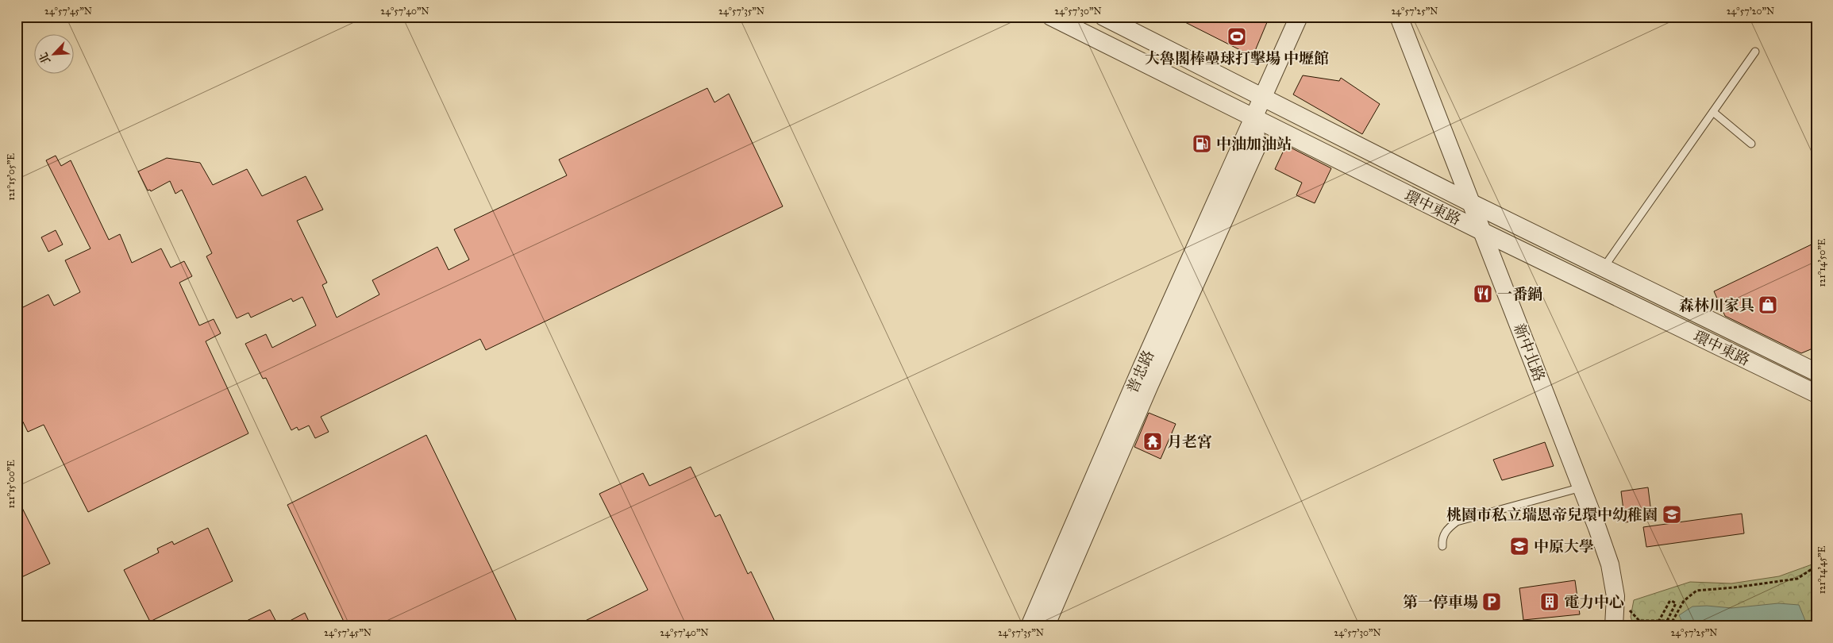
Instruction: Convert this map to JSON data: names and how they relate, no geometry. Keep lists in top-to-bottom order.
{
  "streets": {
    "street": ["環中東路", "新中北路", "普忠路"]
  },
  "crossings": [
    ["環中東路", "新中北路"],
    ["環中東路", "普忠路"]
  ],
  "places": {
    "sports": ["大魯閣棒壘球打擊場 中壢館"],
    "fuel station": ["中油加油站"],
    "restaurant": ["一番鍋"],
    "shop": ["森林川家具"],
    "temple": ["月老宮"],
    "school or university": ["桃園市私立瑞恩帝兒環中幼稚園", "中原大學"],
    "parking": ["第一停車場"],
    "building": ["電力中心"]
  },
  "north": "bottom left",
  "coordinates": [
    "24°57'45\"N",
    "24°57'40\"N",
    "24°57'35\"N",
    "24°57'30\"N",
    "24°57'25\"N",
    "24°57'20\"N",
    "121°15'05\"E",
    "121°14'50\"E",
    "121°15'00\"E",
    "121°14'45\"E"
  ]
}
